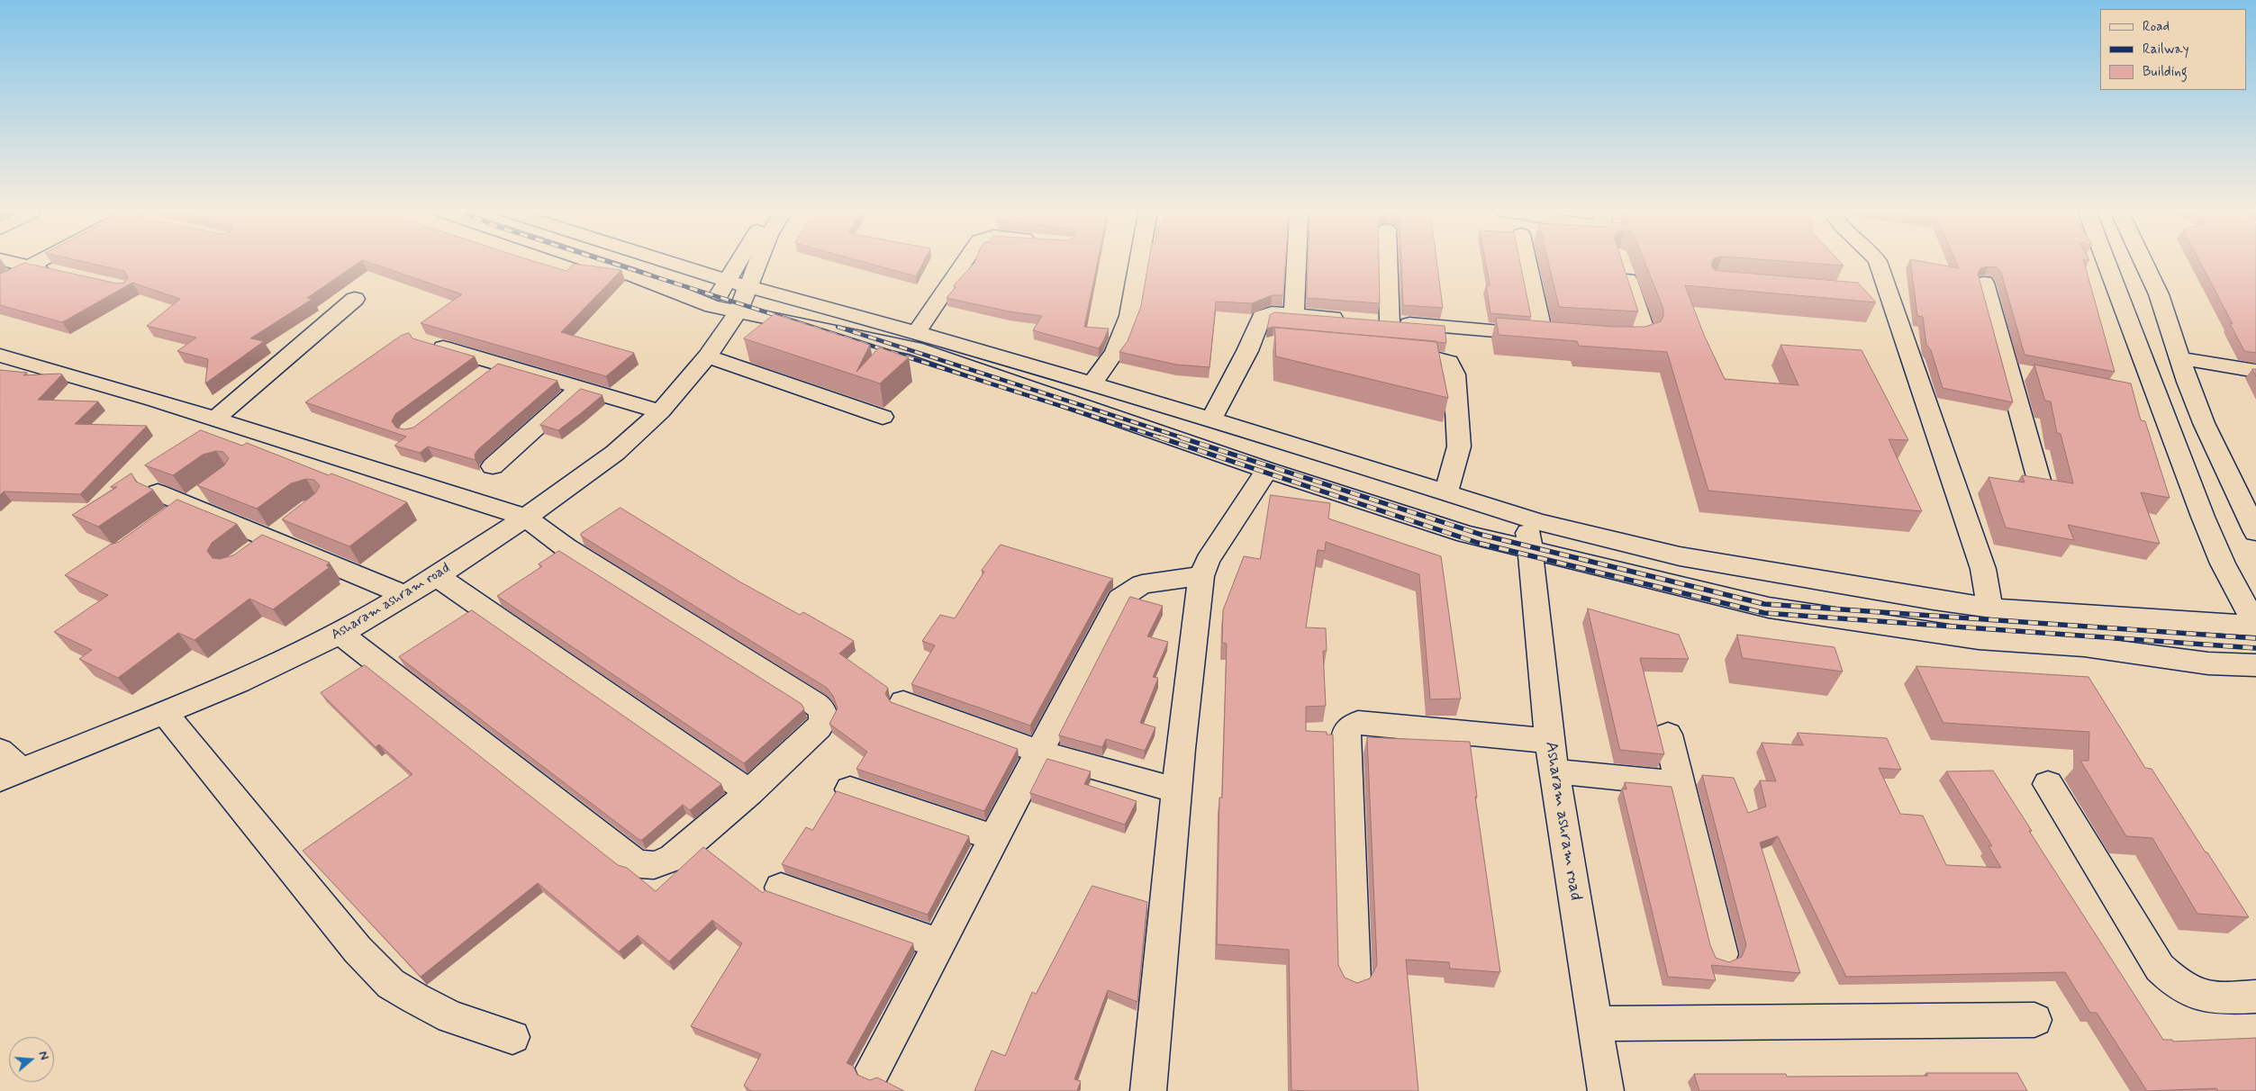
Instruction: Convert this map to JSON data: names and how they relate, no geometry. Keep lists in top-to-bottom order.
{
  "streets": {
    "street": ["Asharam ashram road"]
  },
  "legend": ["Road", "Railway", "Building"],
  "north": "right"
}
